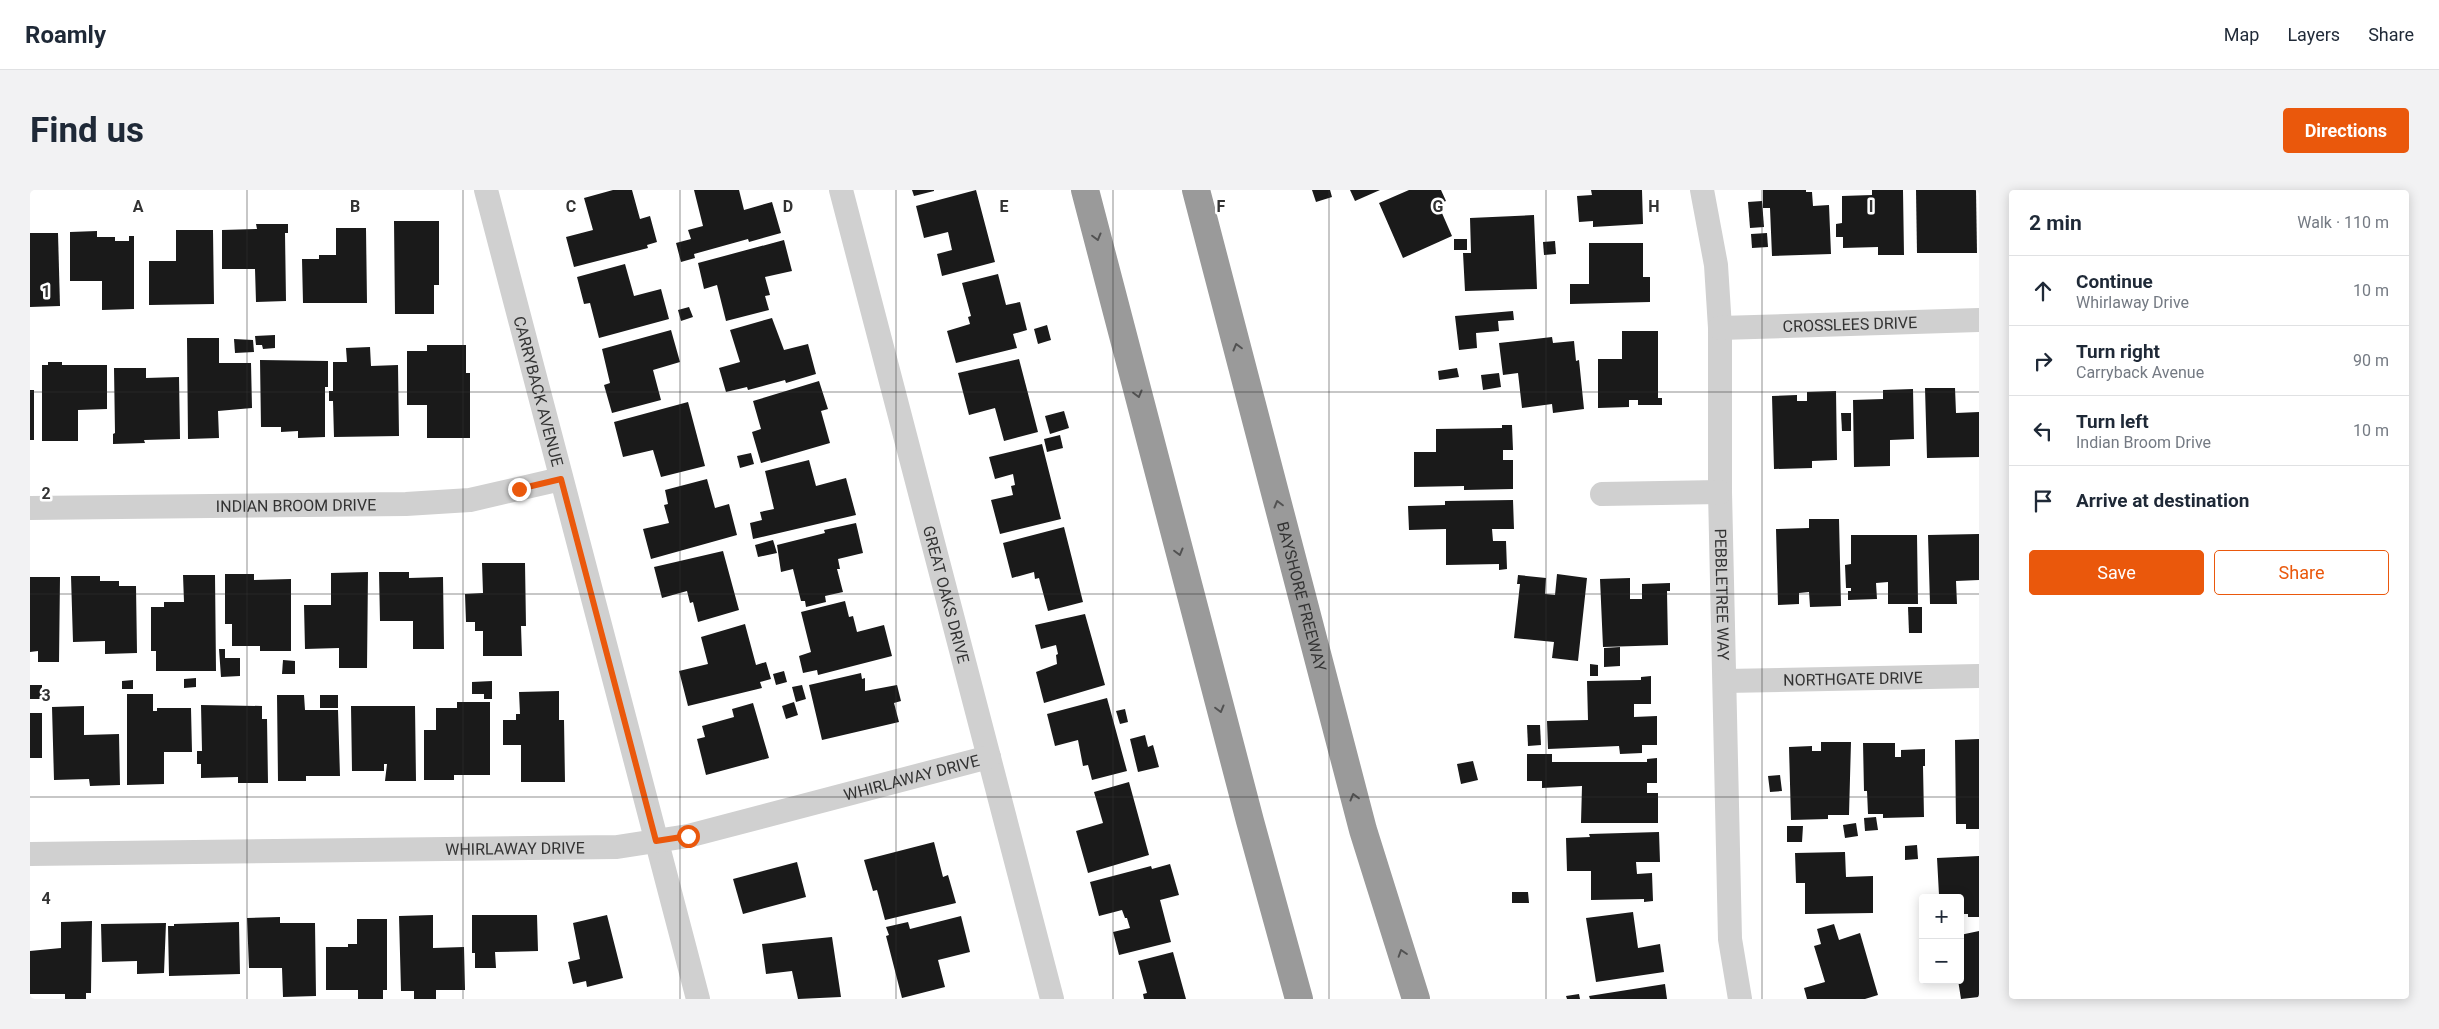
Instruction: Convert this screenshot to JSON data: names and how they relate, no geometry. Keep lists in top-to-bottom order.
{
  "streets": {
    "highway": ["BAYSHORE FREEWAY"],
    "street": [
      "CROSSLEES DRIVE",
      "CARRYBACK AVENUE",
      "INDIAN BROOM DRIVE",
      "GREAT OAKS DRIVE",
      "PEBBLETREE WAY",
      "NORTHGATE DRIVE",
      "WHIRLAWAY DRIVE"
    ]
  },
  "crossings": [
    ["CROSSLEES DRIVE", "PEBBLETREE WAY"],
    ["CARRYBACK AVENUE", "INDIAN BROOM DRIVE"],
    ["CARRYBACK AVENUE", "WHIRLAWAY DRIVE"],
    ["GREAT OAKS DRIVE", "WHIRLAWAY DRIVE"],
    ["PEBBLETREE WAY", "NORTHGATE DRIVE"]
  ],
  "page": {
    "header": "Roamly",
    "nav": ["Map", "Layers", "Share"],
    "buttons": [
      "Directions",
      ["Save", "Share"]
    ],
    "title": "Find us",
    "heading": ["2 min", "Walk · 110 m"],
    "list": [
      ["Continue", "Whirlaway Drive", "10 m"],
      ["Turn right", "Carryback Avenue", "90 m"],
      ["Turn left", "Indian Broom Drive", "10 m"],
      "Arrive at destination"
    ],
    "map_buttons": ["+", "−"]
  },
  "grid": {
    "columns": [
      "A",
      "B",
      "C",
      "D",
      "E",
      "F",
      "G",
      "H",
      "I"
    ],
    "rows": [
      "1",
      "2",
      "3",
      "4"
    ]
  }
}
